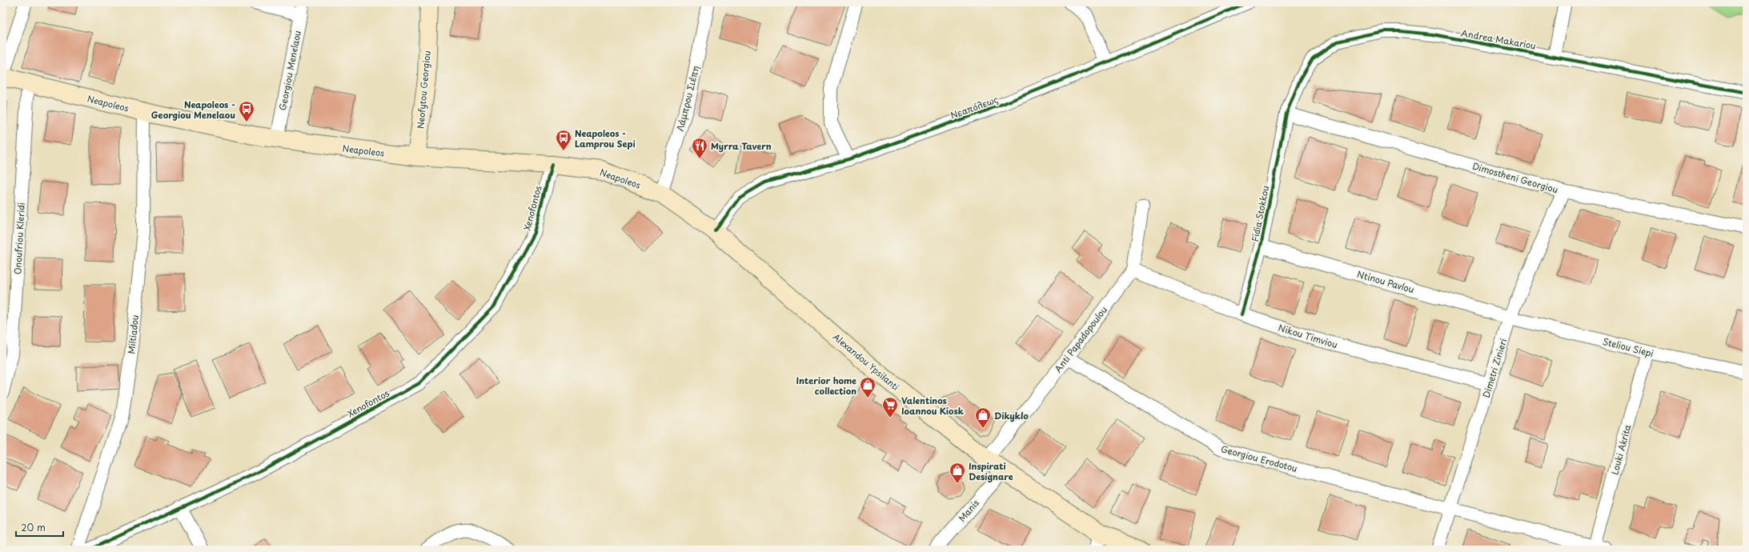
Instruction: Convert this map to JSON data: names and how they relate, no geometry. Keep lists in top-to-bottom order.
{
  "streets": {
    "main road": ["Neofytou Georgiou", "Neapoleos", "Alexandou Ypsilanti"],
    "street": [
      "Andrea Makariou",
      "Georgiou Menelaou",
      "Λάμπρου Σιέπη",
      "Νεαπόλεως",
      "Dimostheni Georgiou",
      "Xenofontos",
      "Fidia Stokkou",
      "Onoufriou Kleridi",
      "Ntinou Pavlou",
      "Miltiadou",
      "Nikou Timviou",
      "Anti Papadopoulou",
      "Steliou Siepi",
      "Dimetri Zinieri",
      "Louki Akrita",
      "Georgiou Erodotou",
      "Manis"
    ]
  },
  "crossings": [
    ["Andrea Makariou", "Dimostheni Georgiou"],
    ["Andrea Makariou", "Fidia Stokkou"],
    ["Georgiou Menelaou", "Neapoleos"],
    ["Neofytou Georgiou", "Neapoleos"],
    ["Λάμπρου Σιέπη", "Neapoleos"],
    ["Neapoleos", "Νεαπόλεως"],
    ["Neapoleos", "Xenofontos"],
    ["Neapoleos", "Onoufriou Kleridi"],
    ["Neapoleos", "Miltiadou"],
    ["Neapoleos", "Alexandou Ypsilanti"],
    ["Νεαπόλεως", "Alexandou Ypsilanti"],
    ["Dimostheni Georgiou", "Fidia Stokkou"],
    ["Dimostheni Georgiou", "Dimetri Zinieri"],
    ["Fidia Stokkou", "Ntinou Pavlou"],
    ["Fidia Stokkou", "Nikou Timviou"],
    ["Ntinou Pavlou", "Steliou Siepi"],
    ["Ntinou Pavlou", "Dimetri Zinieri"],
    ["Nikou Timviou", "Anti Papadopoulou"],
    ["Nikou Timviou", "Dimetri Zinieri"],
    ["Anti Papadopoulou", "Alexandou Ypsilanti"],
    ["Anti Papadopoulou", "Georgiou Erodotou"],
    ["Steliou Siepi", "Dimetri Zinieri"],
    ["Steliou Siepi", "Louki Akrita"],
    ["Alexandou Ypsilanti", "Manis"],
    ["Dimetri Zinieri", "Georgiou Erodotou"],
    ["Louki Akrita", "Georgiou Erodotou"]
  ],
  "places": {
    "bus stop": ["Neapoleos - Georgiou Menelaou", "Neapoleos - Lamprou Sepi"],
    "restaurant": ["Myrra Tavern"],
    "shop": ["Interior home collection", "Dikyklo", "Inspirati Designare"],
    "supermarket": ["Valentinos Ioannou Kiosk"]
  },
  "scale_bar": "20 m"
}
